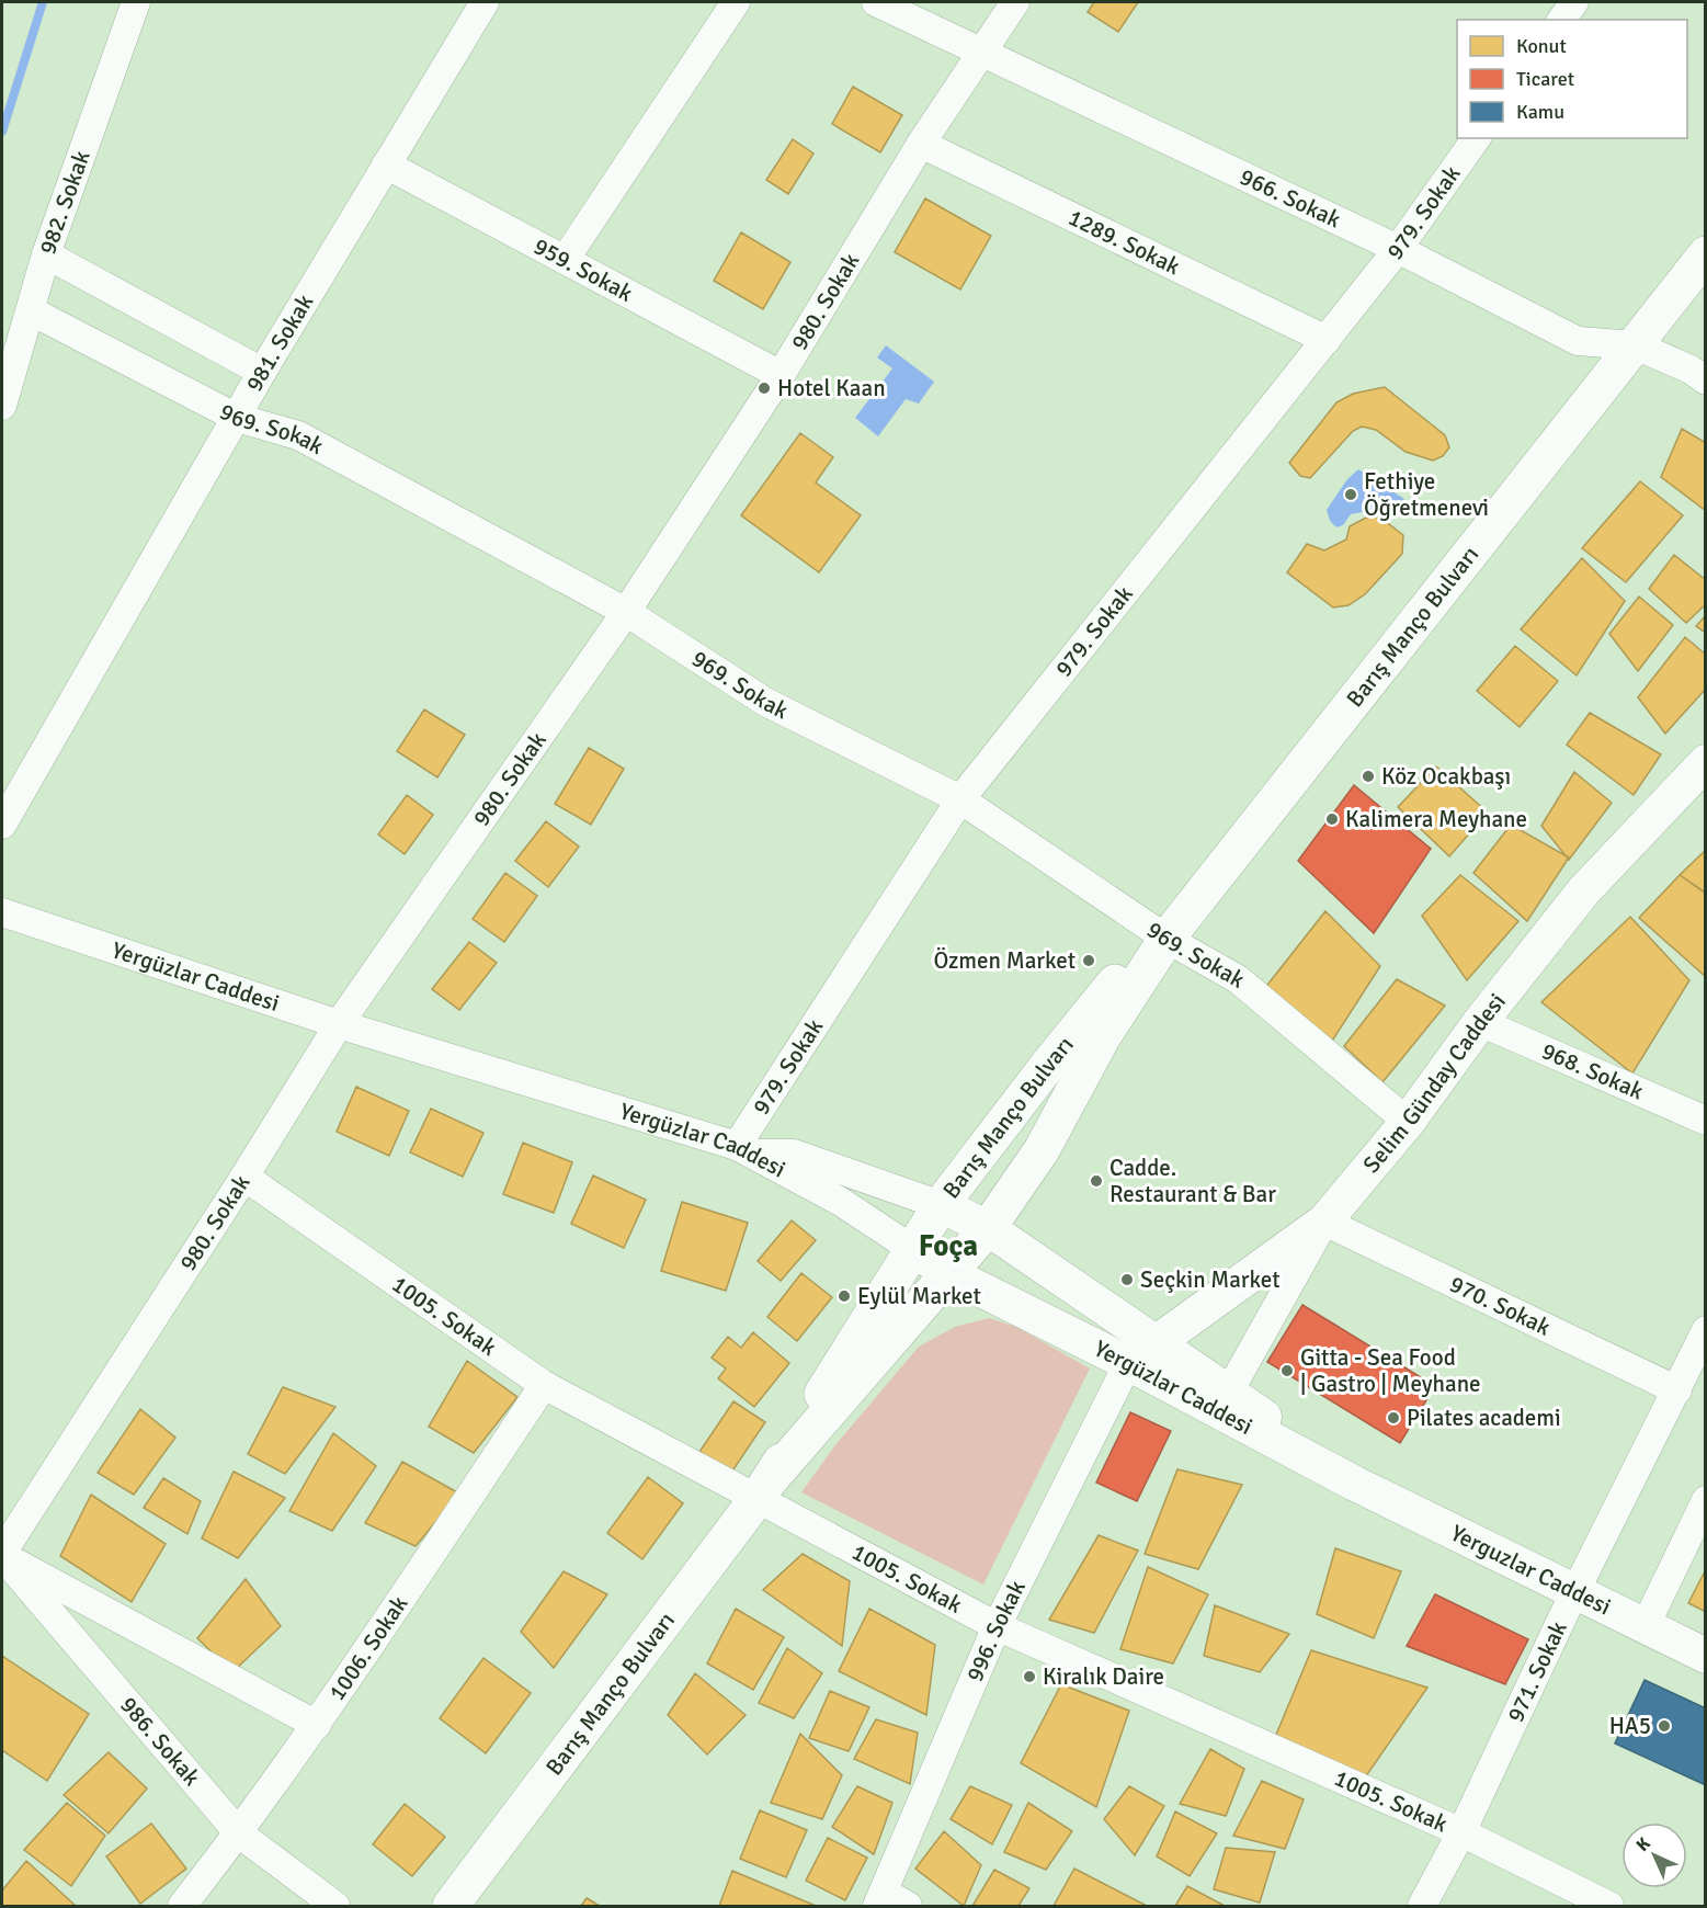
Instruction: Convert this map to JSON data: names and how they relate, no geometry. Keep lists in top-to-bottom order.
{
  "streets": {
    "main road": ["Barış Manço Bulvarı"],
    "street": [
      "966. Sokak",
      "982. Sokak",
      "979. Sokak",
      "1289. Sokak",
      "959. Sokak",
      "980. Sokak",
      "981. Sokak",
      "969. Sokak",
      "Yergüzlar Caddesi",
      "968. Sokak",
      "Selim Günday Caddesi",
      "970. Sokak",
      "1005. Sokak",
      "Yerguzlar Caddesi",
      "996. Sokak",
      "1006. Sokak",
      "971. Sokak",
      "986. Sokak"
    ]
  },
  "crossings": [
    ["966. Sokak", "979. Sokak"],
    ["966. Sokak", "980. Sokak"],
    ["966. Sokak", "Barış Manço Bulvarı"],
    ["982. Sokak", "969. Sokak"],
    ["979. Sokak", "1289. Sokak"],
    ["979. Sokak", "969. Sokak"],
    ["979. Sokak", "Yergüzlar Caddesi"],
    ["1289. Sokak", "980. Sokak"],
    ["959. Sokak", "980. Sokak"],
    ["959. Sokak", "981. Sokak"],
    ["980. Sokak", "969. Sokak"],
    ["980. Sokak", "Yergüzlar Caddesi"],
    ["980. Sokak", "1005. Sokak"],
    ["980. Sokak", "986. Sokak"],
    ["981. Sokak", "969. Sokak"],
    ["969. Sokak", "Barış Manço Bulvarı"],
    ["969. Sokak", "Selim Günday Caddesi"],
    ["Barış Manço Bulvarı", "Yergüzlar Caddesi"],
    ["Barış Manço Bulvarı", "1005. Sokak"],
    ["Yergüzlar Caddesi", "Selim Günday Caddesi"],
    ["Yergüzlar Caddesi", "Yerguzlar Caddesi"],
    ["Yergüzlar Caddesi", "996. Sokak"],
    ["968. Sokak", "Selim Günday Caddesi"],
    ["Selim Günday Caddesi", "970. Sokak"],
    ["Selim Günday Caddesi", "996. Sokak"],
    ["970. Sokak", "971. Sokak"],
    ["1005. Sokak", "996. Sokak"],
    ["1005. Sokak", "1006. Sokak"],
    ["1005. Sokak", "971. Sokak"],
    ["Yerguzlar Caddesi", "971. Sokak"],
    ["1006. Sokak", "986. Sokak"]
  ],
  "districts": ["Foça"],
  "places": [
    "Hotel Kaan",
    "Fethiye Öğretmenevi",
    "Köz Ocakbaşı",
    "Kalimera Meyhane",
    "Özmen Market",
    "Cadde. Restaurant & Bar",
    "Seçkin Market",
    "Eylül Market",
    "Gitta - Sea Food | Gastro | Meyhane",
    "Pilates academi",
    "Kiralık Daire",
    "HA5"
  ],
  "legend": ["Konut", "Ticaret", "Kamu"],
  "north": "top left"
}
